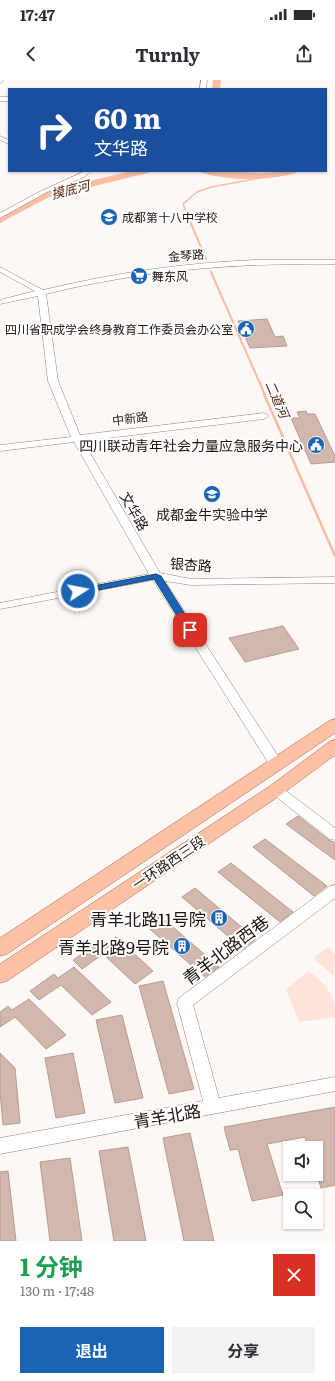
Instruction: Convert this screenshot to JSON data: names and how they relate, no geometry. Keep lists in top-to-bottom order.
{
  "streets": {
    "main road": ["一环路西三段"],
    "street": [
      "金琴路",
      "中新路",
      "文华路",
      "银杏路",
      "青羊北路西巷",
      "青羊北路"
    ]
  },
  "crossings": [
    ["金琴路", "文华路"],
    ["中新路", "文华路"],
    ["文华路", "银杏路"],
    ["文华路", "一环路西三段"],
    ["青羊北路西巷", "青羊北路"]
  ],
  "water": ["摸底河", "二道河"],
  "places": {
    "school or university": ["成都第十八中学校", "成都金牛实验中学"],
    "supermarket": ["舞东风"],
    "public building": ["四川省职成学会终身教育工作委员会办公室", "四川联动青年社会力量应急服务中心"],
    "building": ["青羊北路11号院", "青羊北路9号院"]
  },
  "page": {
    "status": "17:47",
    "header": "Turnly",
    "turn": ["60 m", "文华路"],
    "heading": ["1 分钟", "130 m · 17:48"],
    "buttons": ["退出", "分享"]
  }
}
